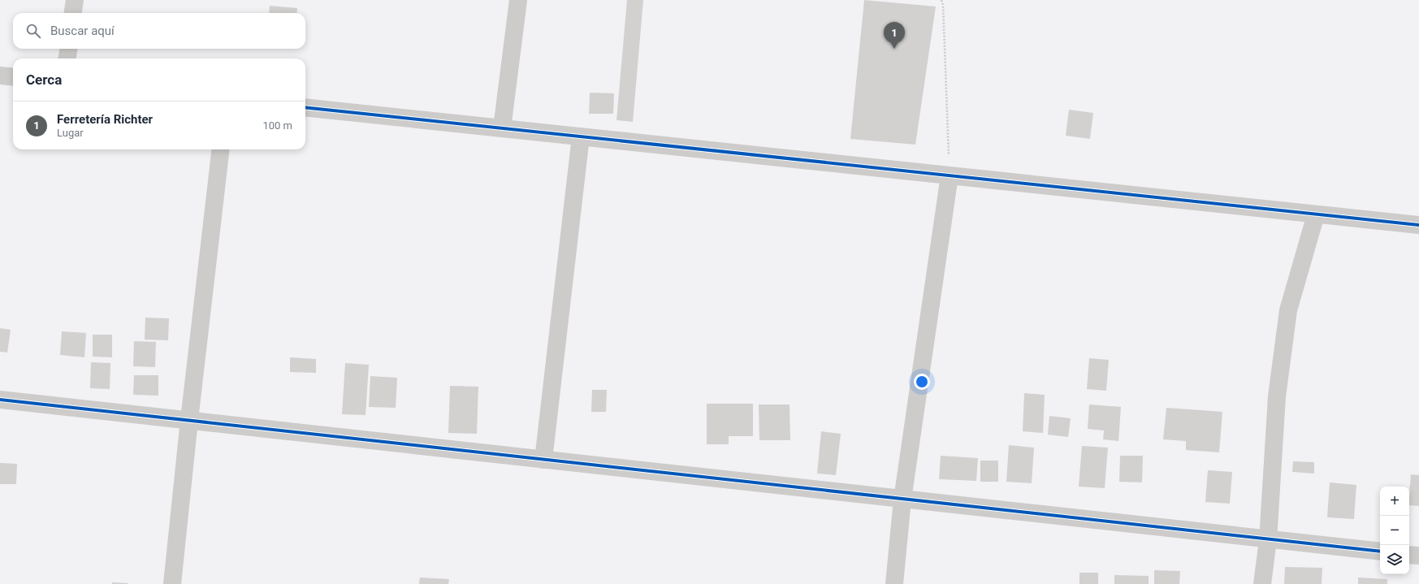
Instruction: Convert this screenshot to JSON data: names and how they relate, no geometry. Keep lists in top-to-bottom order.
{
  "page": {
    "search": "Buscar aquí",
    "pins": "1",
    "heading": "Cerca",
    "list": [
      {
        "mark": "1",
        "name": "Ferretería Richter",
        "note": "Lugar",
        "value": "100 m"
      }
    ],
    "map_buttons": ["+", "−"]
  }
}
